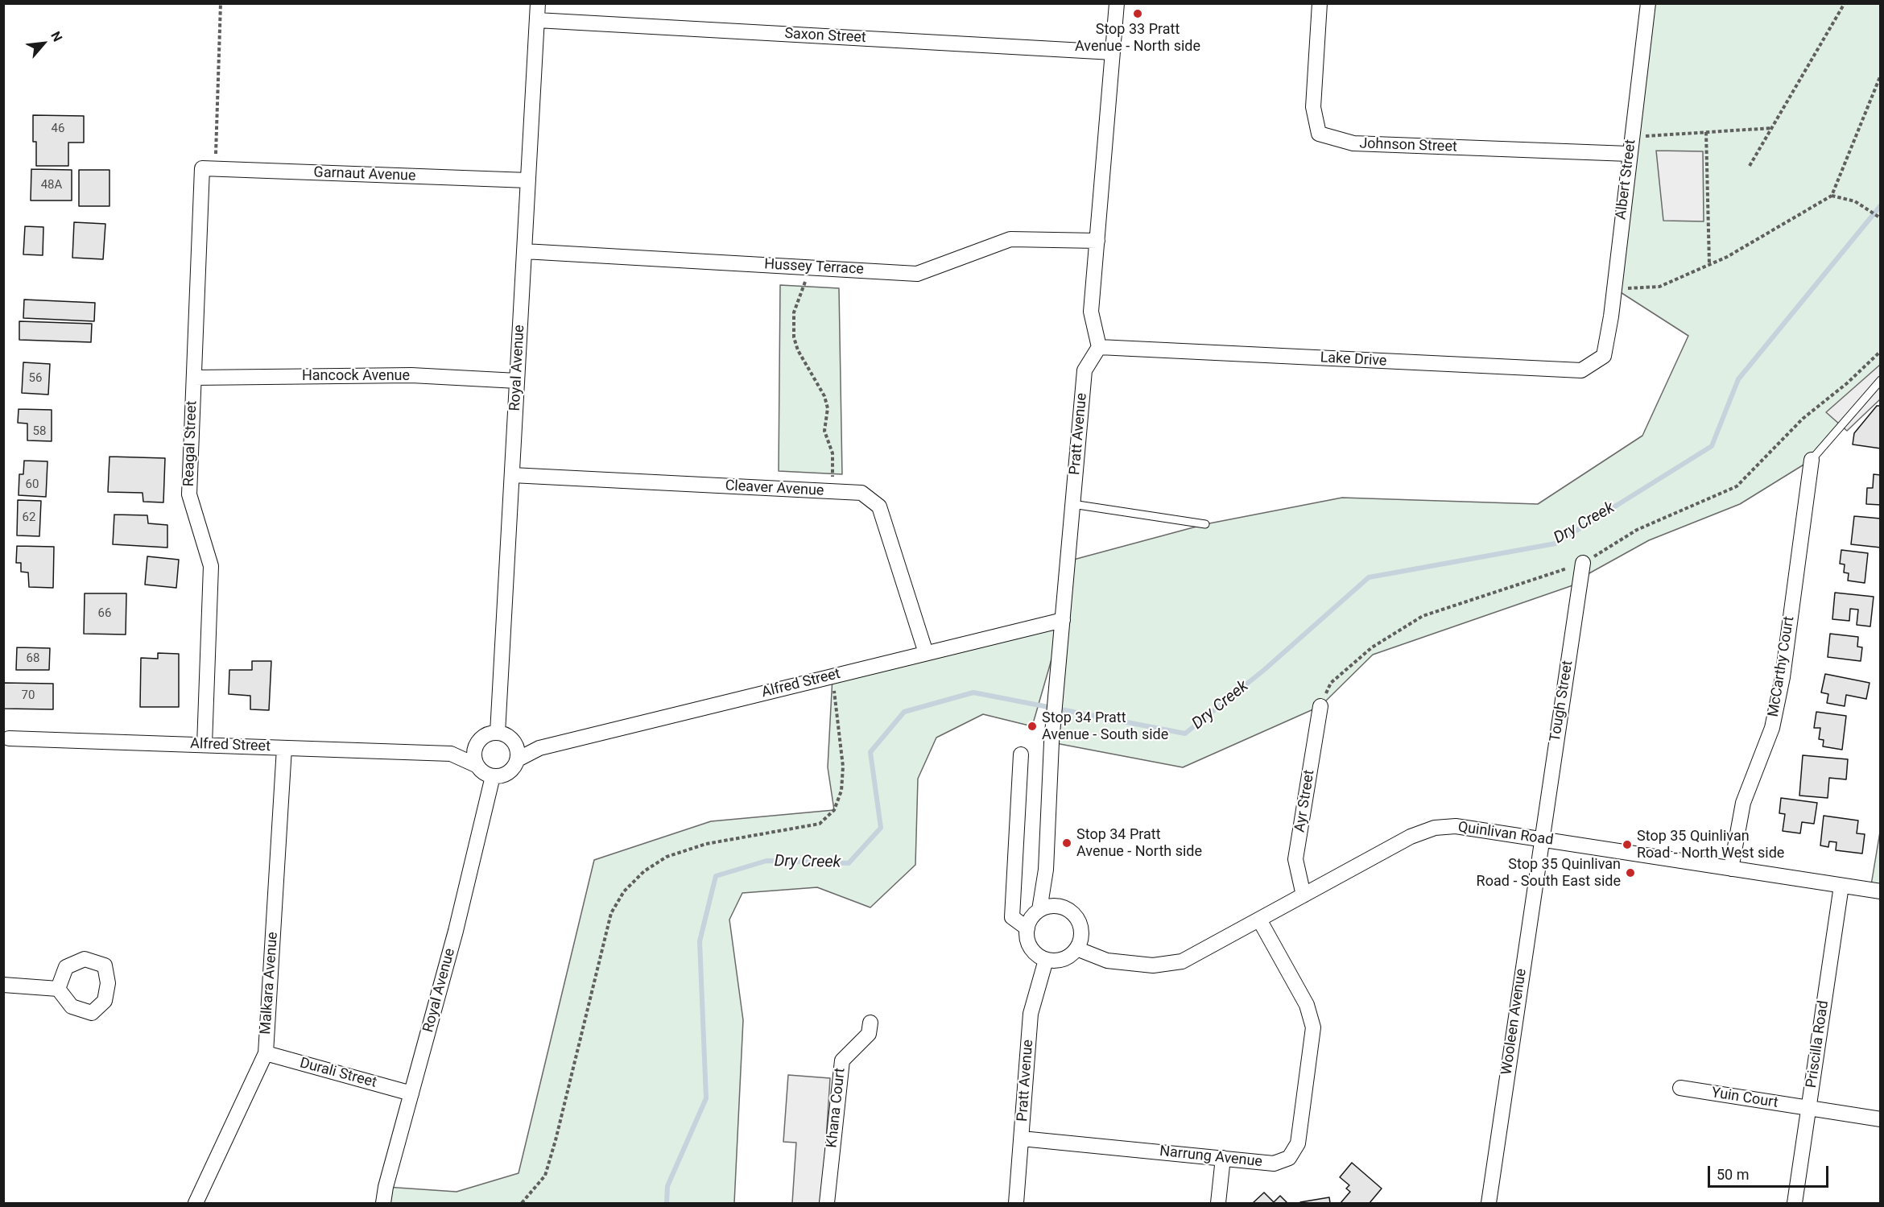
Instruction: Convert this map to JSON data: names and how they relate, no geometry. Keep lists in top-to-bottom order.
{
  "streets": {
    "street": [
      "Saxon Street",
      "Johnson Street",
      "Garnaut Avenue",
      "Albert Street",
      "Hussey Terrace",
      "Lake Drive",
      "Royal Avenue",
      "Hancock Avenue",
      "Pratt Avenue",
      "Reagal Street",
      "Cleaver Avenue",
      "McCarthy Court",
      "Alfred Street",
      "Tough Street",
      "Ayr Street",
      "Quinlivan Road",
      "Malkara Avenue",
      "Wooleen Avenue",
      "Priscilla Road",
      "Durali Street",
      "Yuin Court",
      "Khana Court",
      "Narrung Avenue"
    ]
  },
  "crossings": [
    ["Saxon Street", "Royal Avenue"],
    ["Johnson Street", "Albert Street"],
    ["Garnaut Avenue", "Royal Avenue"],
    ["Garnaut Avenue", "Reagal Street"],
    ["Albert Street", "Lake Drive"],
    ["Hussey Terrace", "Royal Avenue"],
    ["Lake Drive", "Pratt Avenue"],
    ["Royal Avenue", "Hancock Avenue"],
    ["Royal Avenue", "Cleaver Avenue"],
    ["Royal Avenue", "Alfred Street"],
    ["Royal Avenue", "Durali Street"],
    ["Hancock Avenue", "Reagal Street"],
    ["Pratt Avenue", "Alfred Street"],
    ["Pratt Avenue", "Quinlivan Road"],
    ["Pratt Avenue", "Narrung Avenue"],
    ["Reagal Street", "Alfred Street"],
    ["Cleaver Avenue", "Alfred Street"],
    ["McCarthy Court", "Quinlivan Road"],
    ["Alfred Street", "Malkara Avenue"],
    ["Tough Street", "Quinlivan Road"],
    ["Tough Street", "Wooleen Avenue"],
    ["Ayr Street", "Quinlivan Road"],
    ["Quinlivan Road", "Wooleen Avenue"],
    ["Quinlivan Road", "Priscilla Road"],
    ["Quinlivan Road", "Narrung Avenue"],
    ["Malkara Avenue", "Durali Street"],
    ["Priscilla Road", "Yuin Court"]
  ],
  "water": ["Dry Creek"],
  "places": [
    "Stop 33 Pratt Avenue - North side",
    "Stop 34 Pratt Avenue - South side",
    "Stop 34 Pratt Avenue - North side",
    "Stop 35 Quinlivan Road - North West side",
    "Stop 35 Quinlivan Road - South East side"
  ],
  "house_numbers": [
    "46",
    "48A",
    "56",
    "58",
    "60",
    "62",
    "66",
    "68",
    "70"
  ],
  "scale_bar": "50 m",
  "north": "top right"
}
